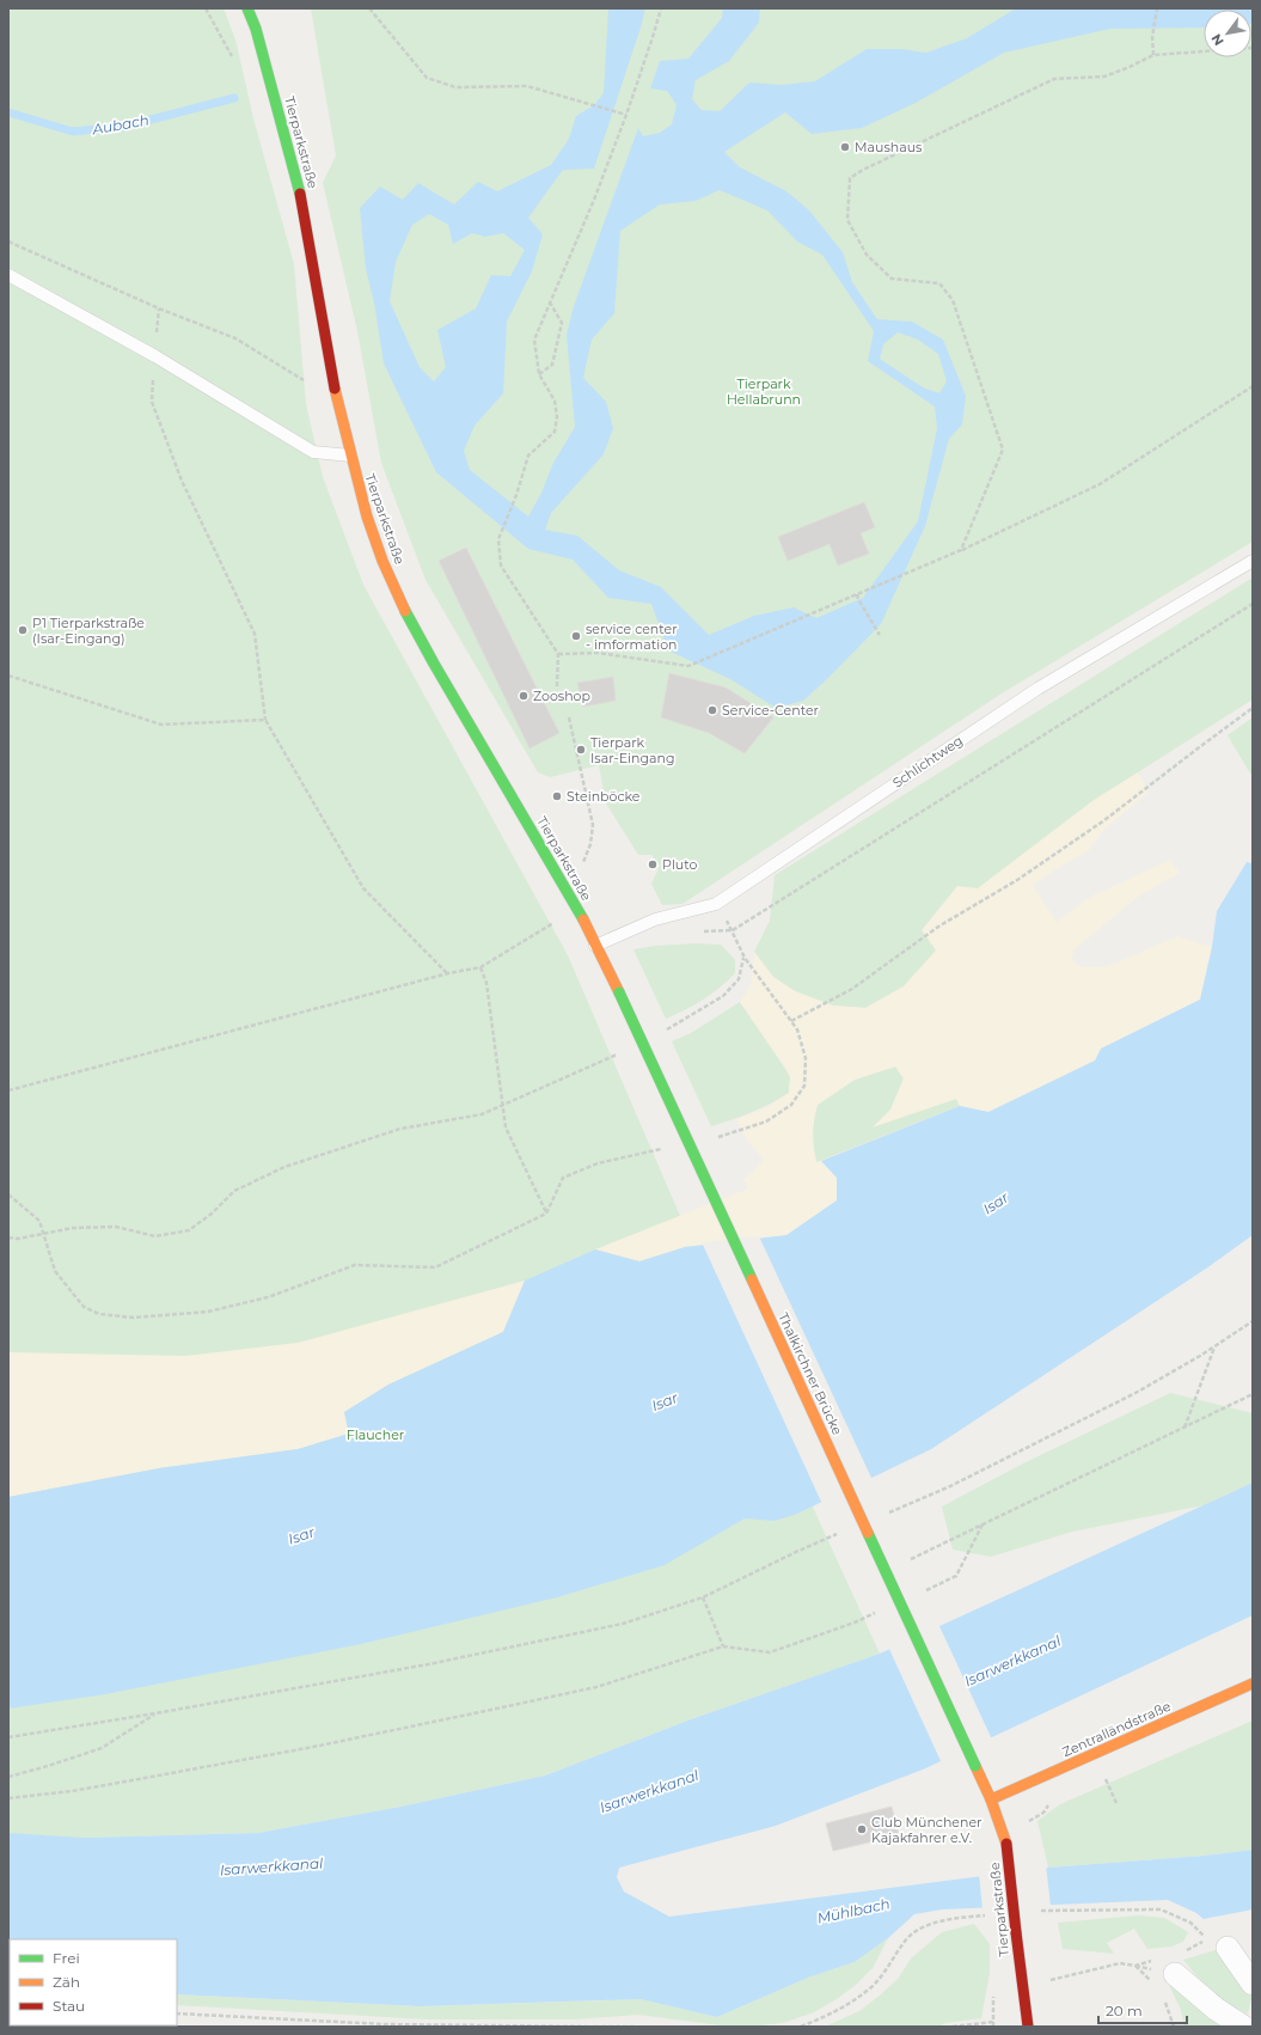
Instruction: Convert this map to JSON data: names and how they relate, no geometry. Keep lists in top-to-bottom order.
{
  "streets": {
    "street": ["Tierparkstraße", "Thalkirchner Brücke", "Zentralländstraße"],
    "lane": ["Schlichtweg"]
  },
  "crossings": [
    ["Tierparkstraße", "Schlichtweg"],
    ["Tierparkstraße", "Thalkirchner Brücke"],
    ["Tierparkstraße", "Zentralländstraße"]
  ],
  "water": [
    "Aubach",
    "Isar",
    "Isarwerkkanal",
    "Mühlbach"
  ],
  "parks": ["Tierpark Hellabrunn", "Flaucher"],
  "places": [
    "Maushaus",
    "P1 Tierparkstraße (Isar-Eingang)",
    "service center - imformation",
    "Zooshop",
    "Service-Center",
    "Tierpark Isar-Eingang",
    "Steinböcke",
    "Pluto",
    "Club Münchener Kajakfahrer e.V."
  ],
  "legend": ["Frei", "Zäh", "Stau"],
  "scale_bar": "20 m",
  "north": "bottom left"
}
